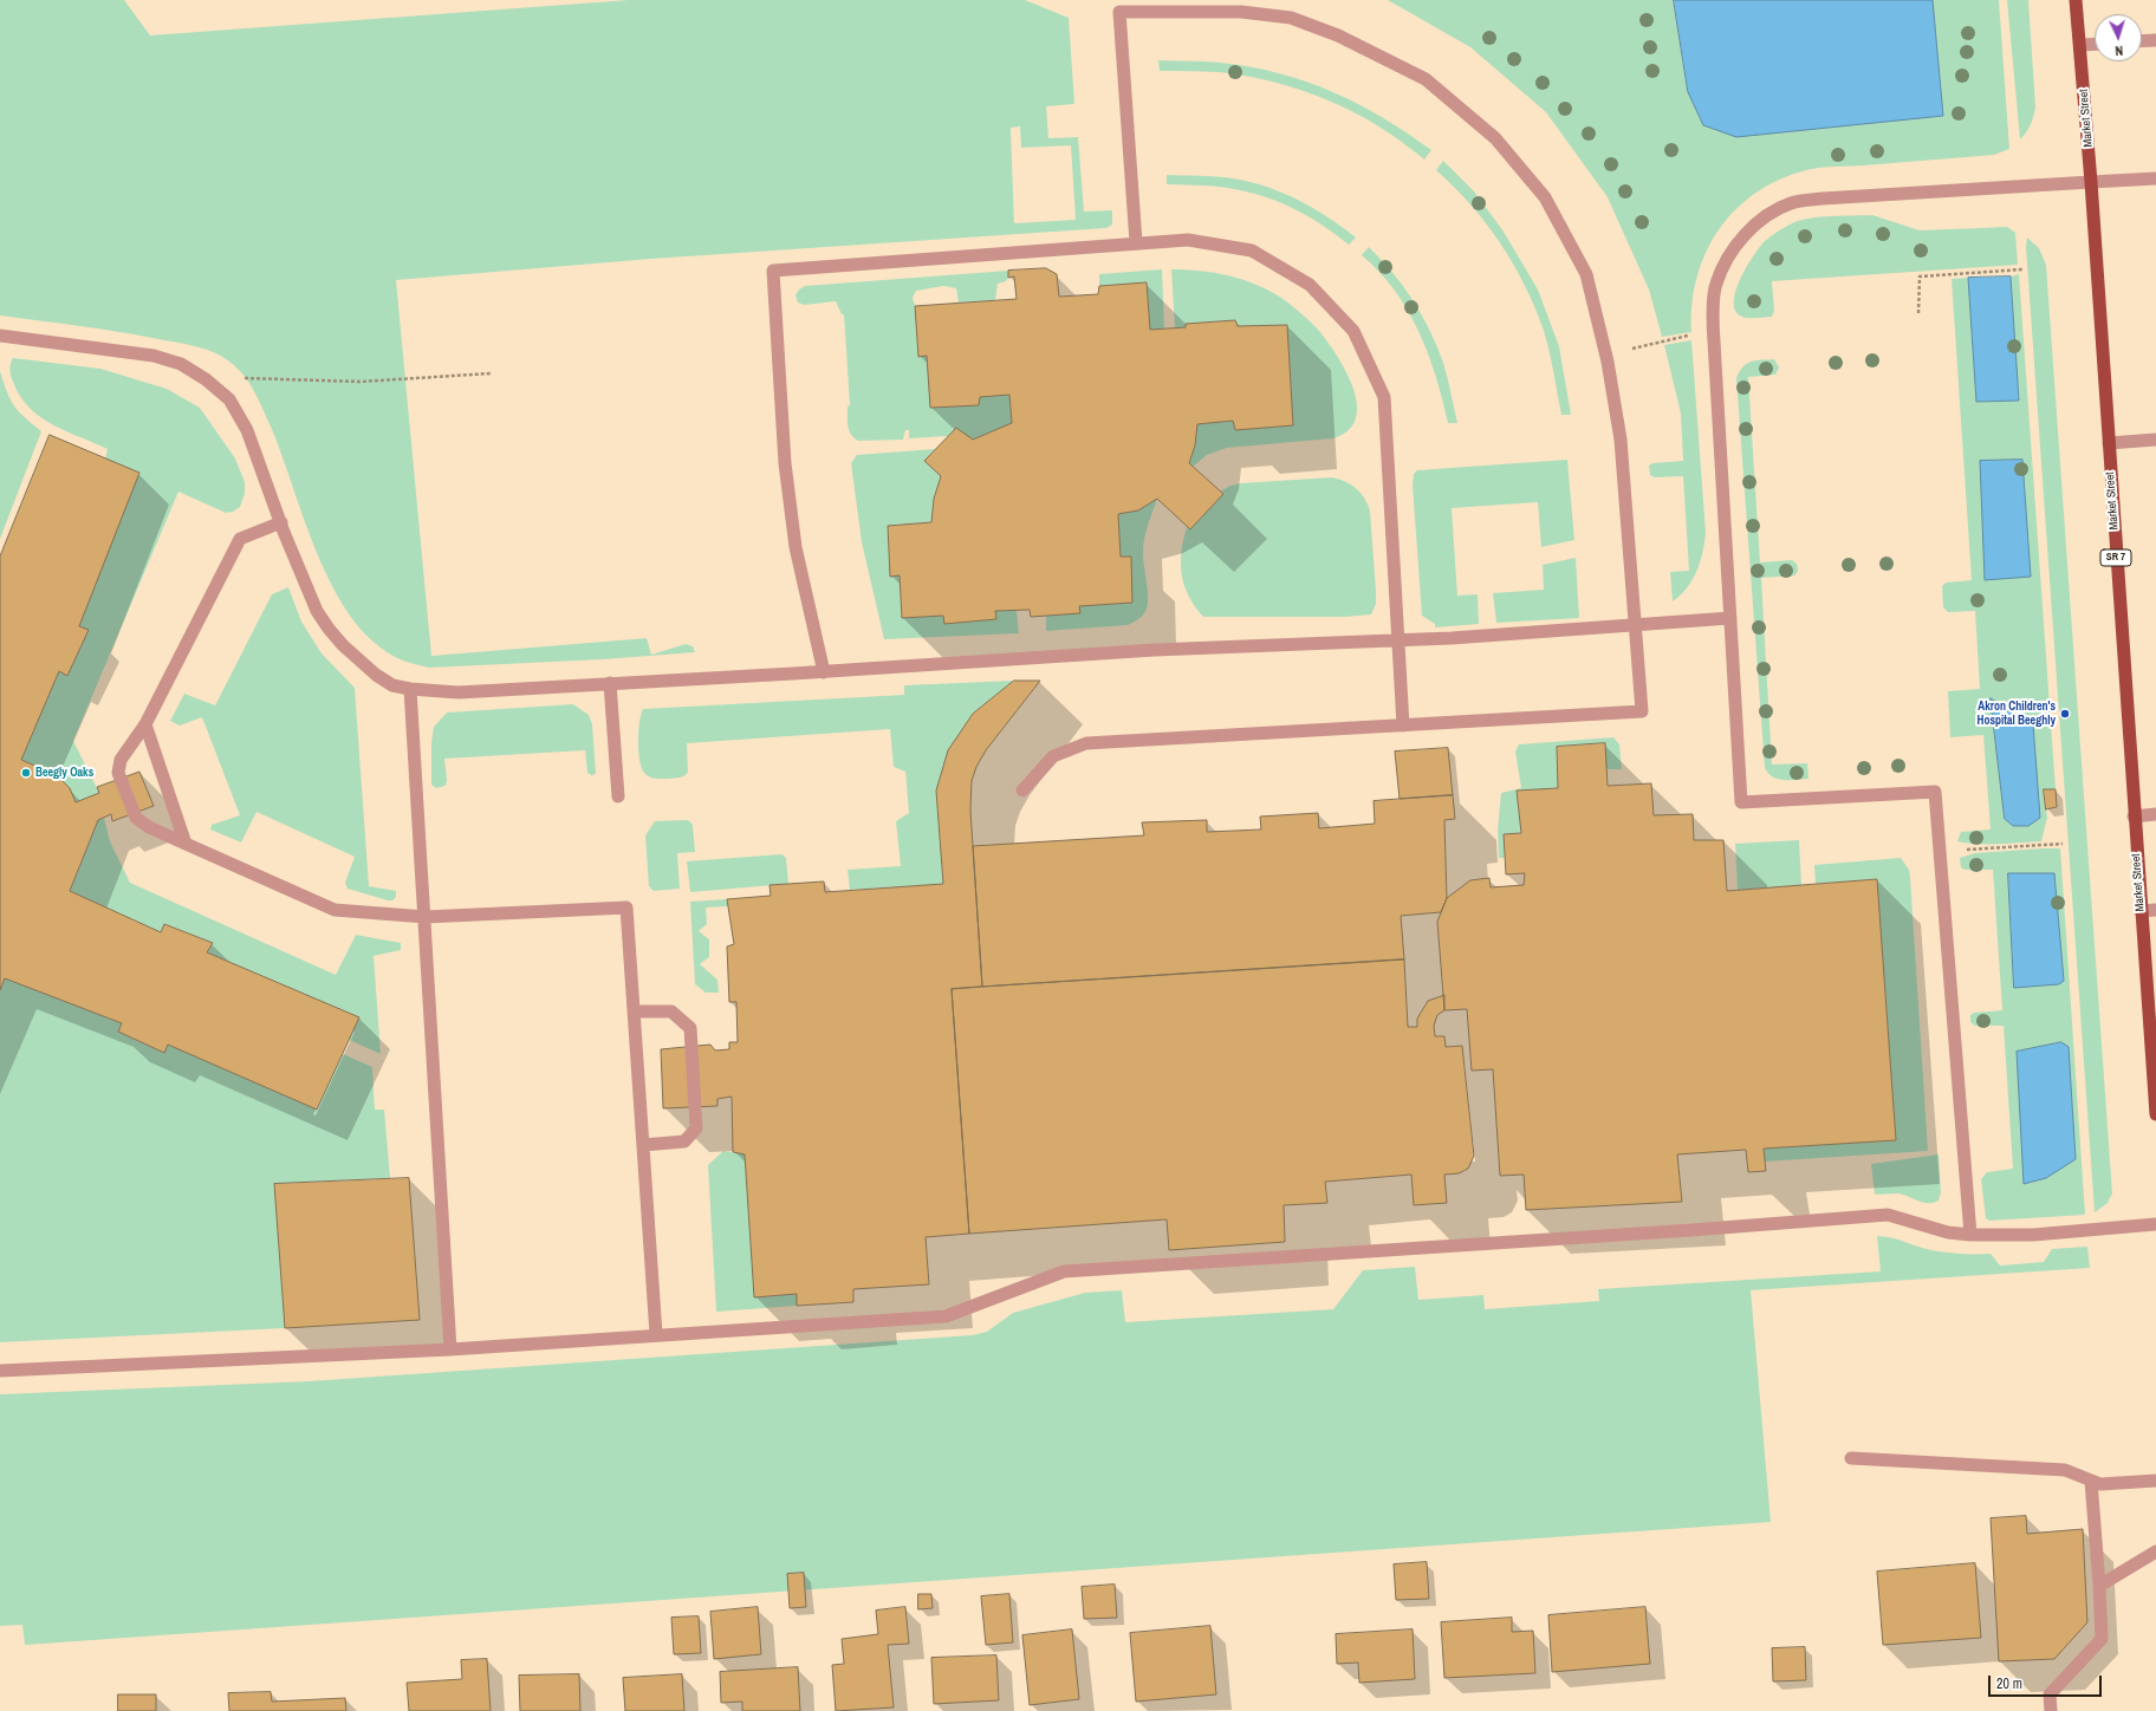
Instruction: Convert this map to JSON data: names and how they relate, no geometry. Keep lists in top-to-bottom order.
{
  "streets": {
    "main road": ["Market Street", "SR 7"]
  },
  "places": ["Akron Children's Hospital Beeghly", "Beegly Oaks"],
  "scale_bar": "20 m",
  "north": "bottom"
}
